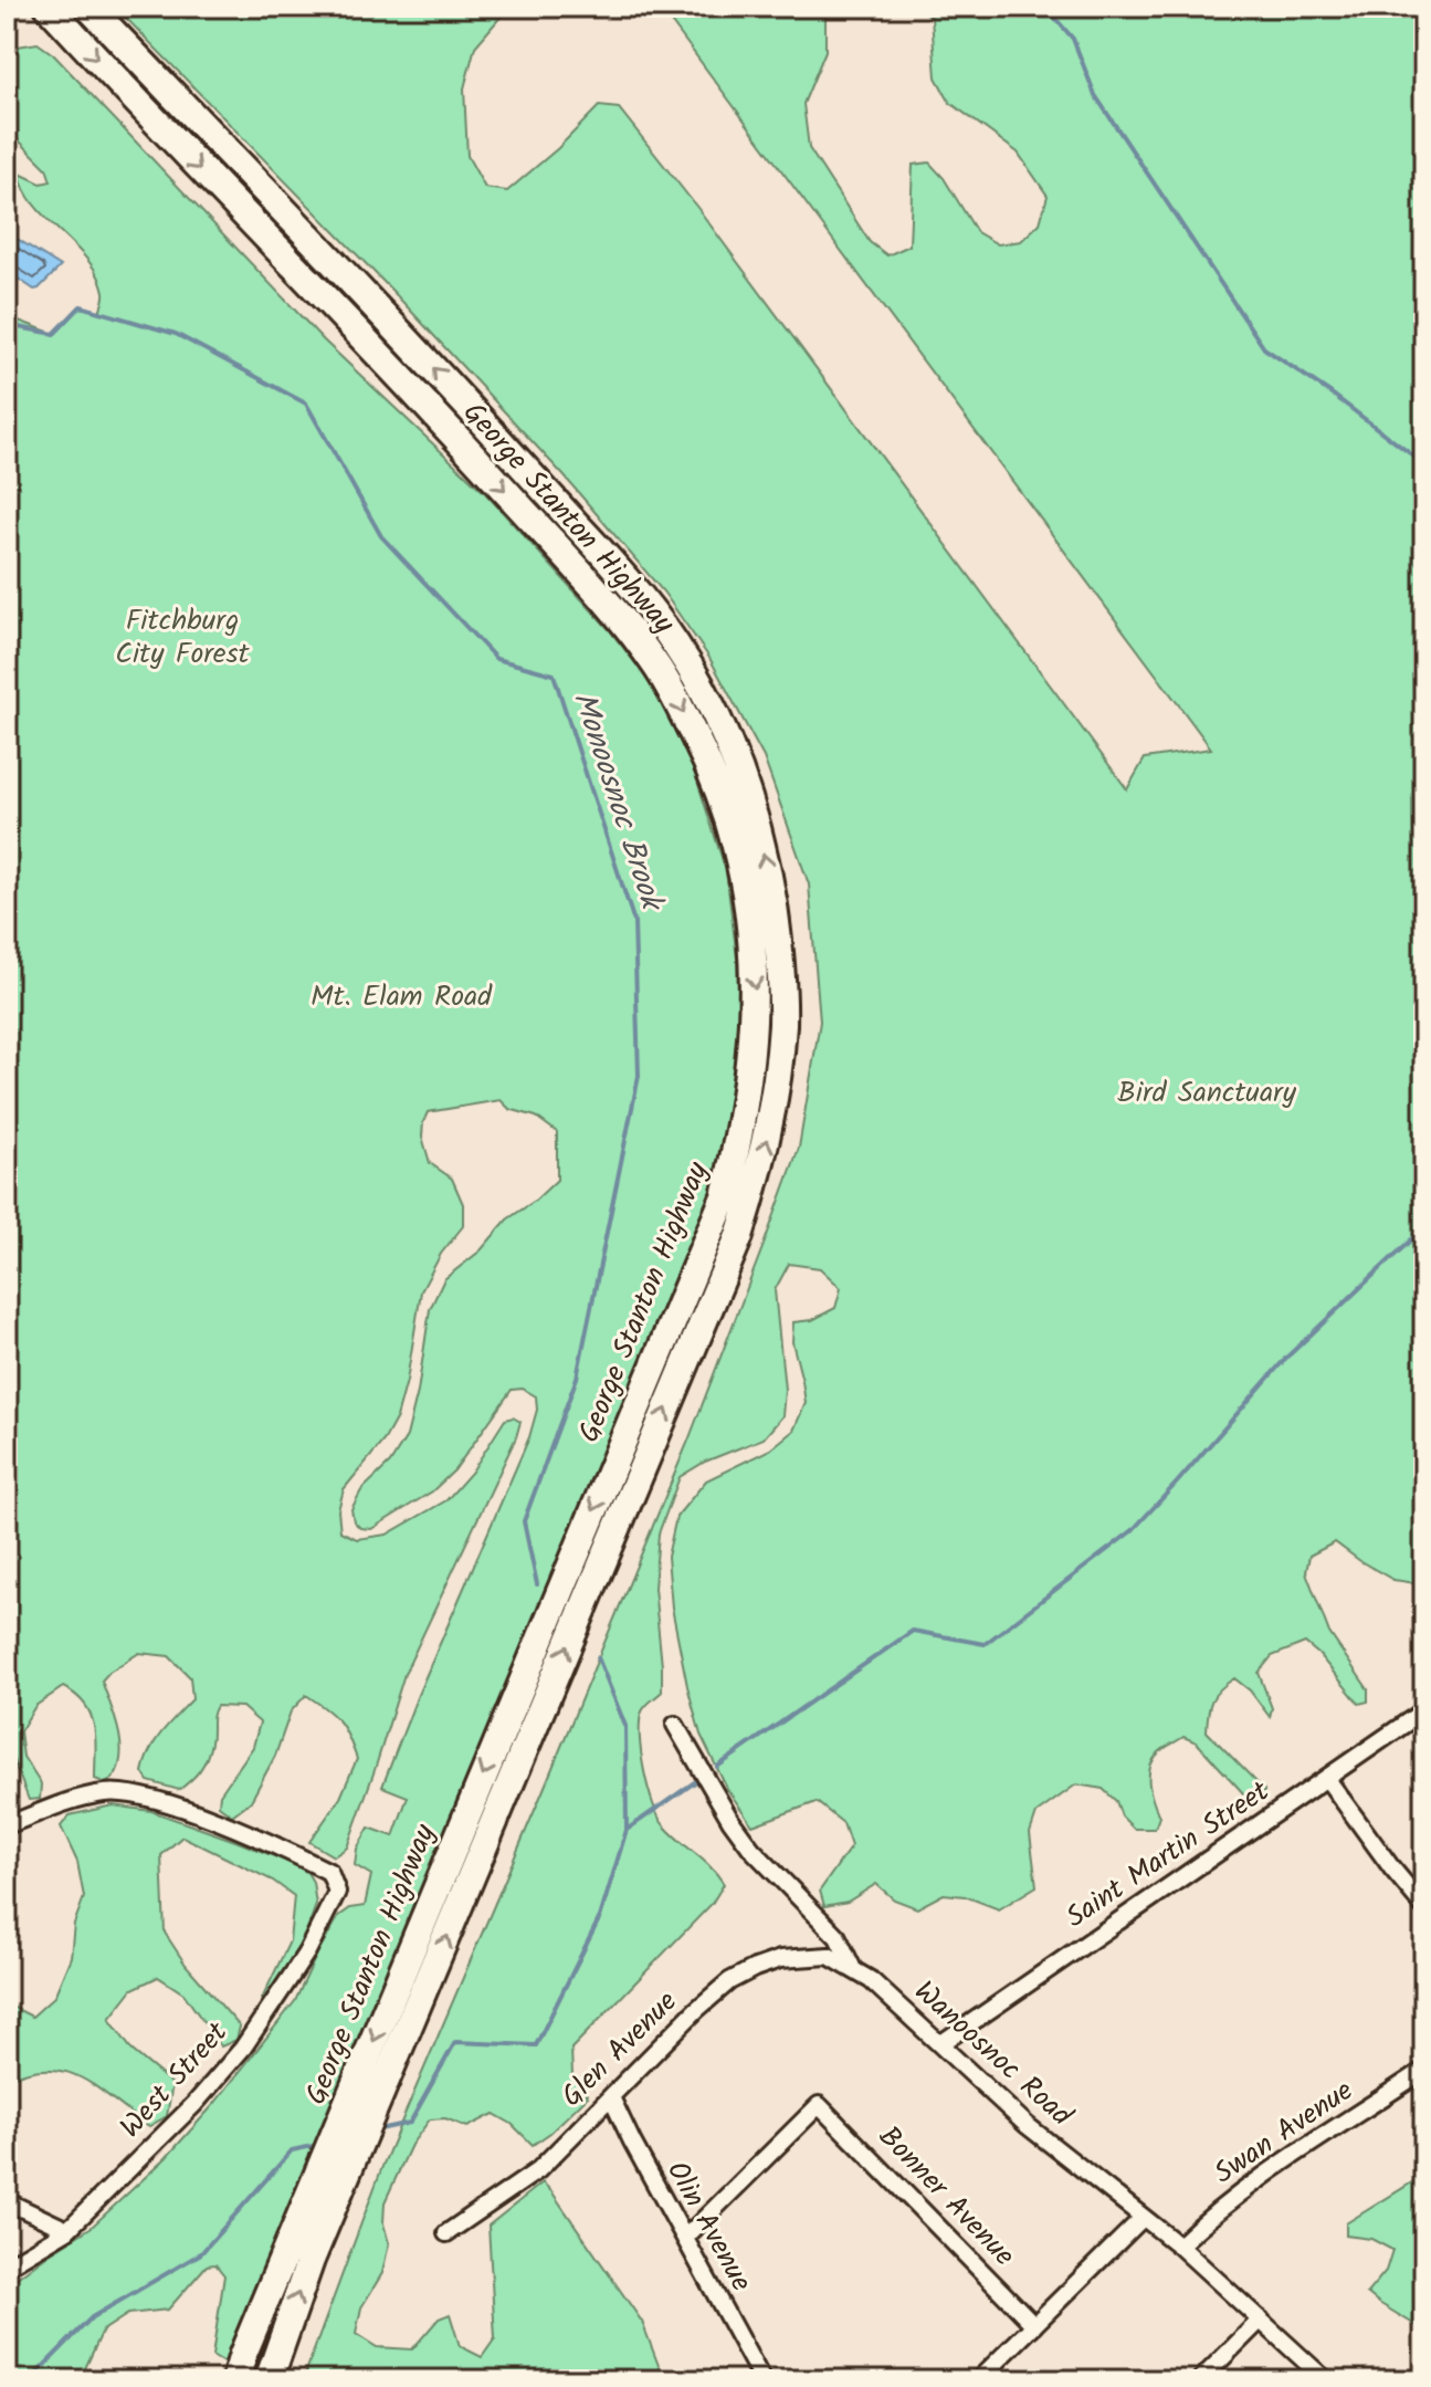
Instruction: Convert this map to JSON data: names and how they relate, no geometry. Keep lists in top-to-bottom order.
{
  "streets": {
    "highway": ["George Stanton Highway"],
    "street": [
      "Saint Martin Street",
      "Glen Avenue",
      "Wanoosnoc Road",
      "West Street",
      "Swan Avenue",
      "Bonner Avenue",
      "Olin Avenue"
    ]
  },
  "crossings": [
    ["Saint Martin Street", "Wanoosnoc Road"],
    ["Glen Avenue", "Wanoosnoc Road"],
    ["Glen Avenue", "Olin Avenue"],
    ["Wanoosnoc Road", "Swan Avenue"],
    ["Bonner Avenue", "Olin Avenue"]
  ],
  "water": ["Monoosnoc Brook"],
  "parks": ["Fitchburg City Forest", "Mt. Elam Road", "Bird Sanctuary"]
}
